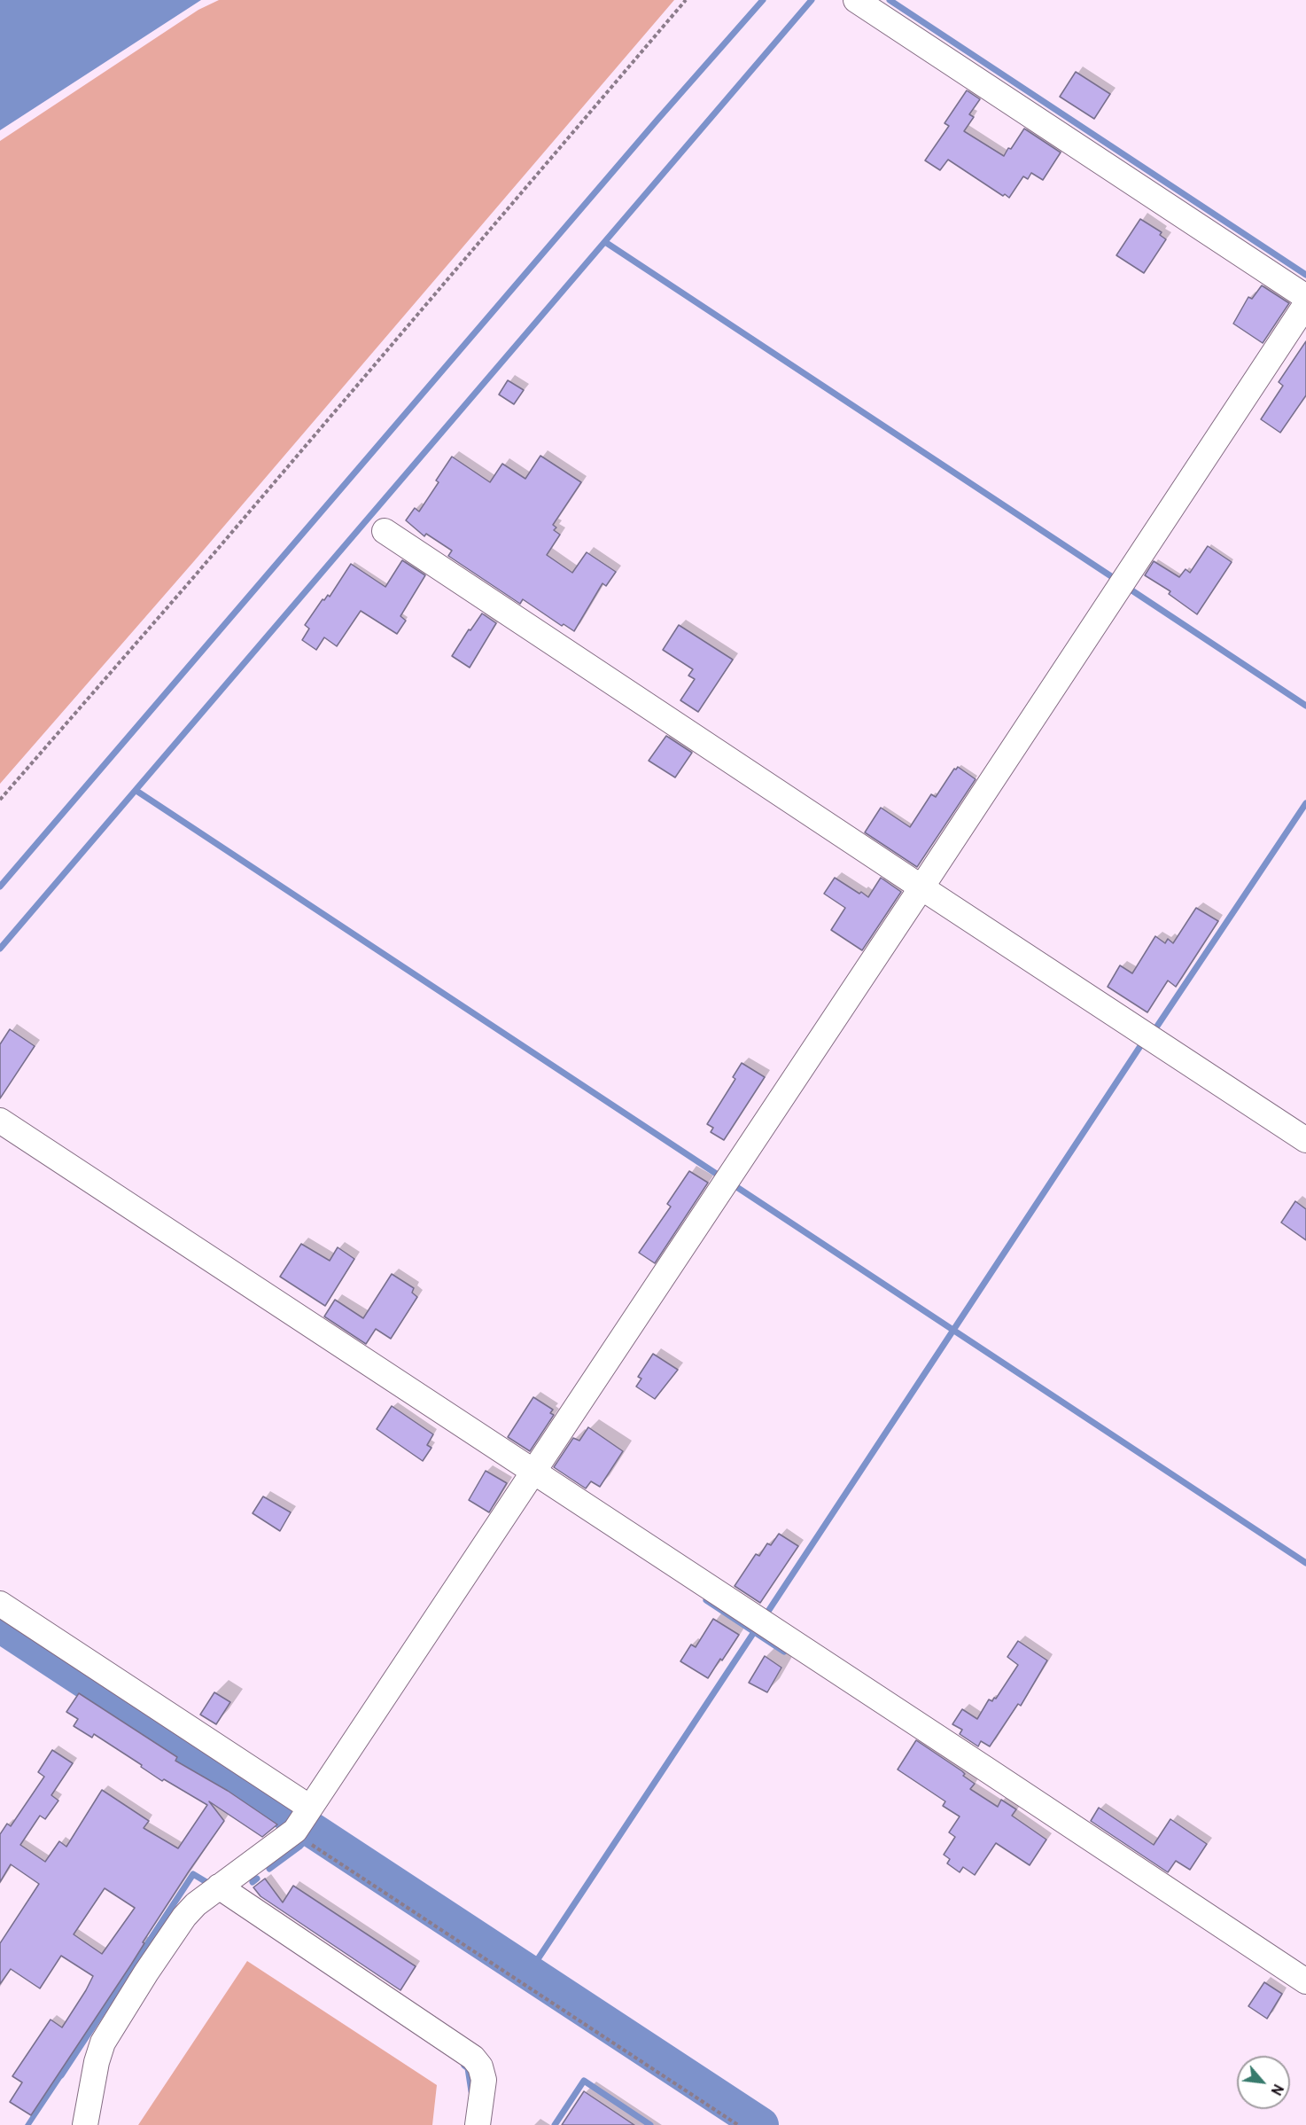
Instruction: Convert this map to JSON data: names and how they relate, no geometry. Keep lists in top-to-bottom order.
{
  "north": "bottom right"
}
